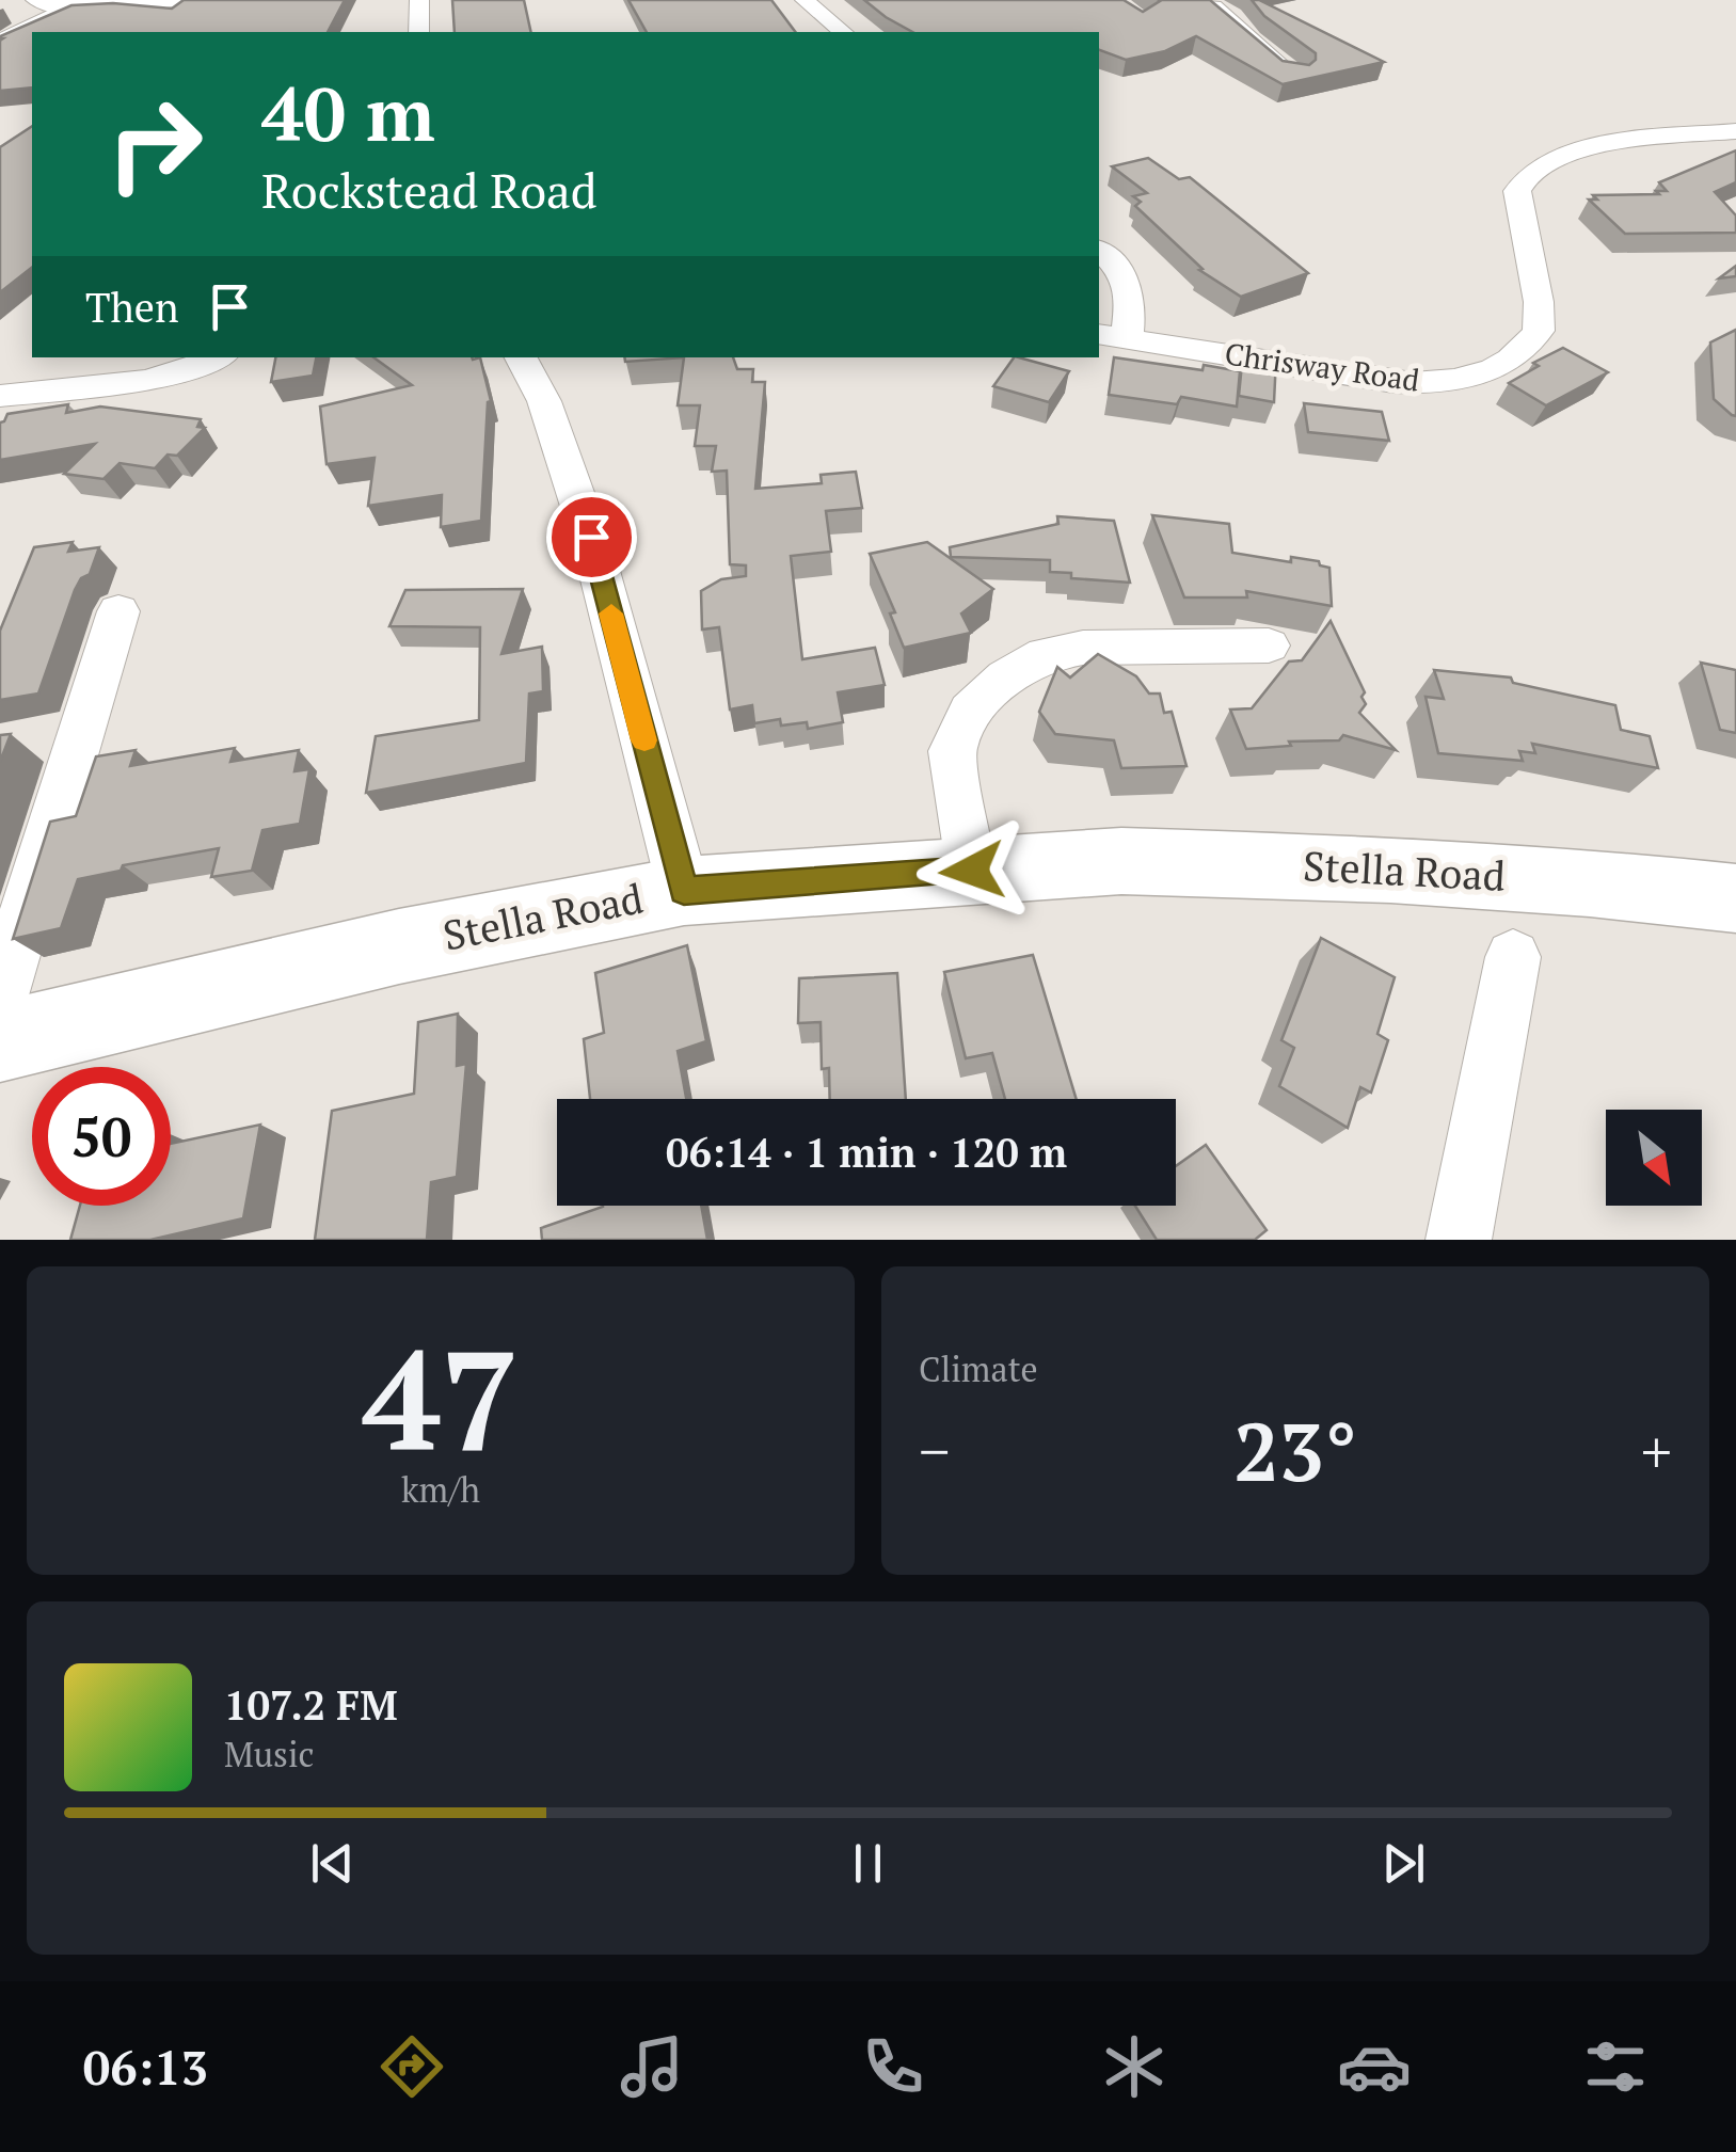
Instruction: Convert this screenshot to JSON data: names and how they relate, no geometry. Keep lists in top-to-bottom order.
{
  "streets": {
    "main road": ["Stella Road"],
    "street": ["Chrisway Road"]
  },
  "north": "bottom right",
  "page": {
    "turn": ["40 m", "Rockstead Road"],
    "then": "Then",
    "limit": "50",
    "trip": "06:14 · 1 min · 120 m",
    "tile": [
      ["47", "km/h"],
      "Climate"
    ],
    "heat": ["−", "23°", "+"],
    "song": ["107.2 FM", "Music"],
    "tabs": "06:13"
  }
}
